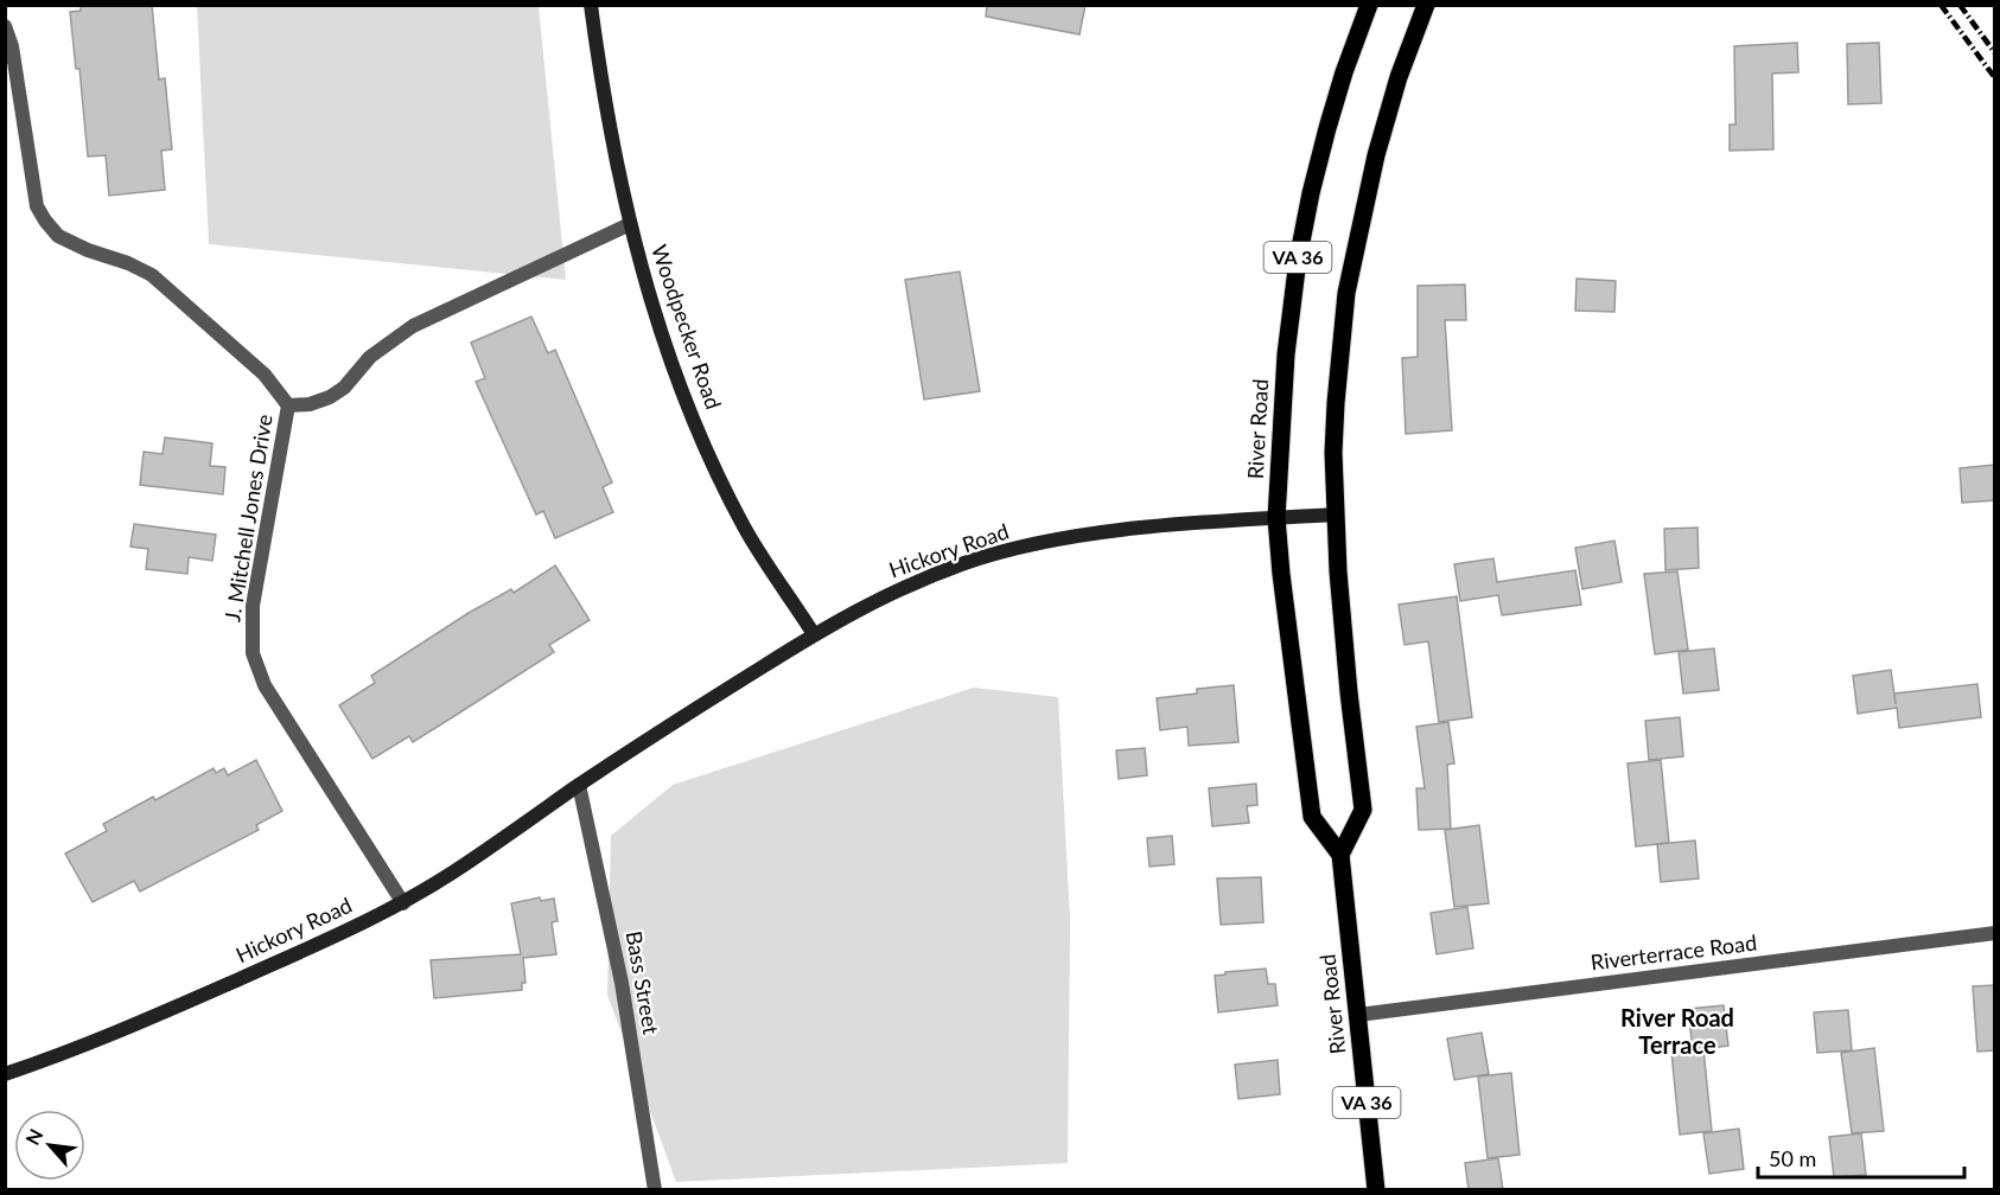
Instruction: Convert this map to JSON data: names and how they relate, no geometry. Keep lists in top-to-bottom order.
{
  "streets": {
    "main road": [
      "VA 36",
      "Woodpecker Road",
      "River Road",
      "Hickory Road"
    ],
    "street": ["J. Mitchell Jones Drive", "Riverterrace Road", "Bass Street"]
  },
  "crossings": [
    ["VA 36", "River Road"],
    ["VA 36", "Hickory Road"],
    ["Woodpecker Road", "J. Mitchell Jones Drive"],
    ["Woodpecker Road", "Hickory Road"],
    ["River Road", "Hickory Road"],
    ["River Road", "Riverterrace Road"],
    ["J. Mitchell Jones Drive", "Hickory Road"],
    ["Hickory Road", "Bass Street"]
  ],
  "districts": ["River Road Terrace"],
  "scale_bar": "50 m",
  "north": "top left"
}
